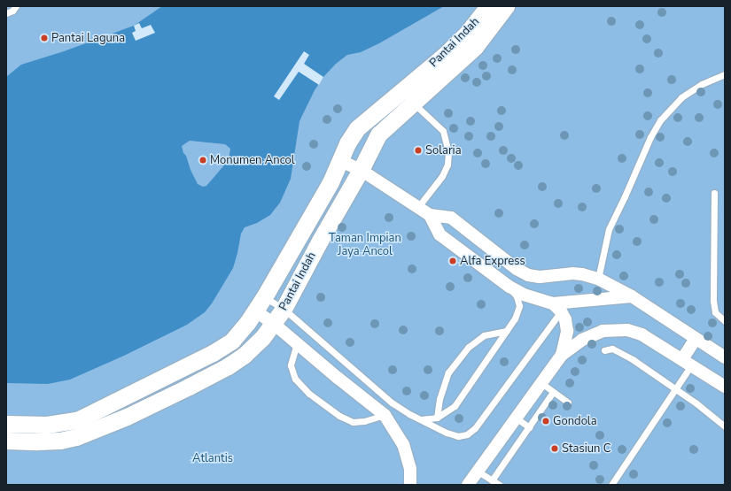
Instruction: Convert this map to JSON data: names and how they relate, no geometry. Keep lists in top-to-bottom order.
{
  "streets": {
    "street": ["Pantai Indah"]
  },
  "parks": ["Taman Impian Jaya Ancol", "Atlantis"],
  "places": [
    "Pantai Laguna",
    "Solaria",
    "Monumen Ancol",
    "Alfa Express",
    "Gondola",
    "Stasiun C"
  ]
}
